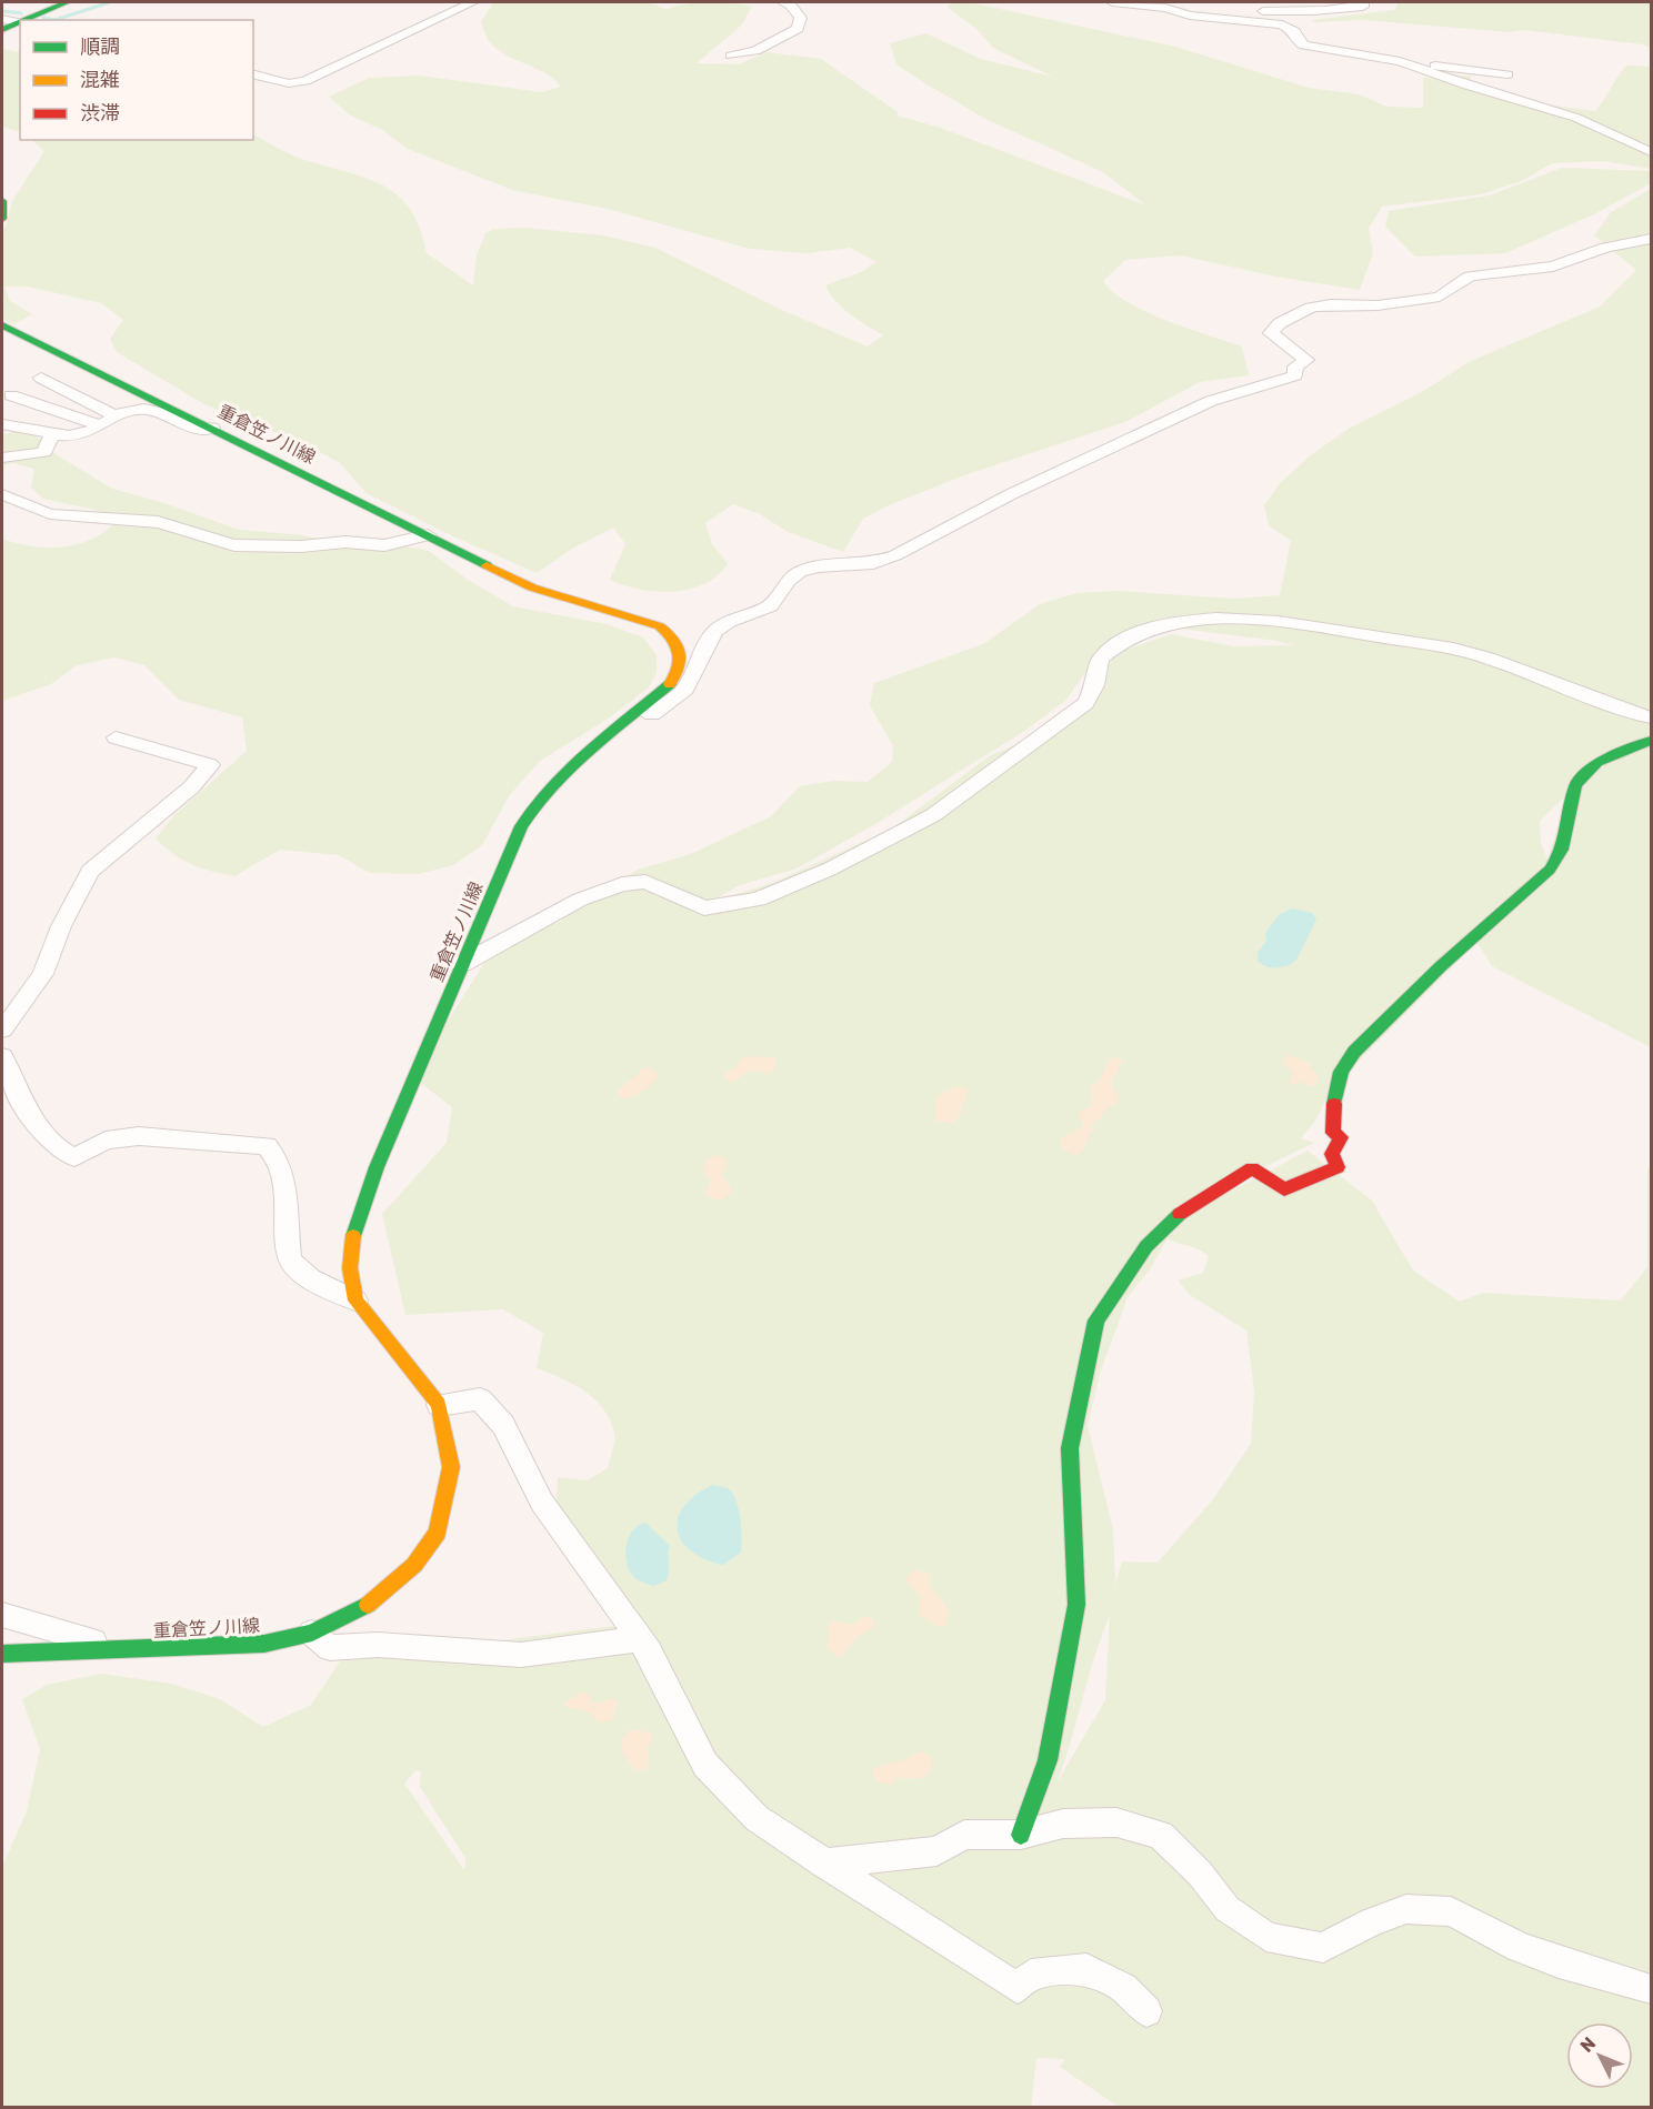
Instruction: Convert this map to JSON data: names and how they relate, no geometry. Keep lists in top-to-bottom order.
{
  "streets": {
    "main road": ["重倉笠ノ川線"]
  },
  "legend": ["順調", "混雑", "渋滞"],
  "north": "top left"
}
